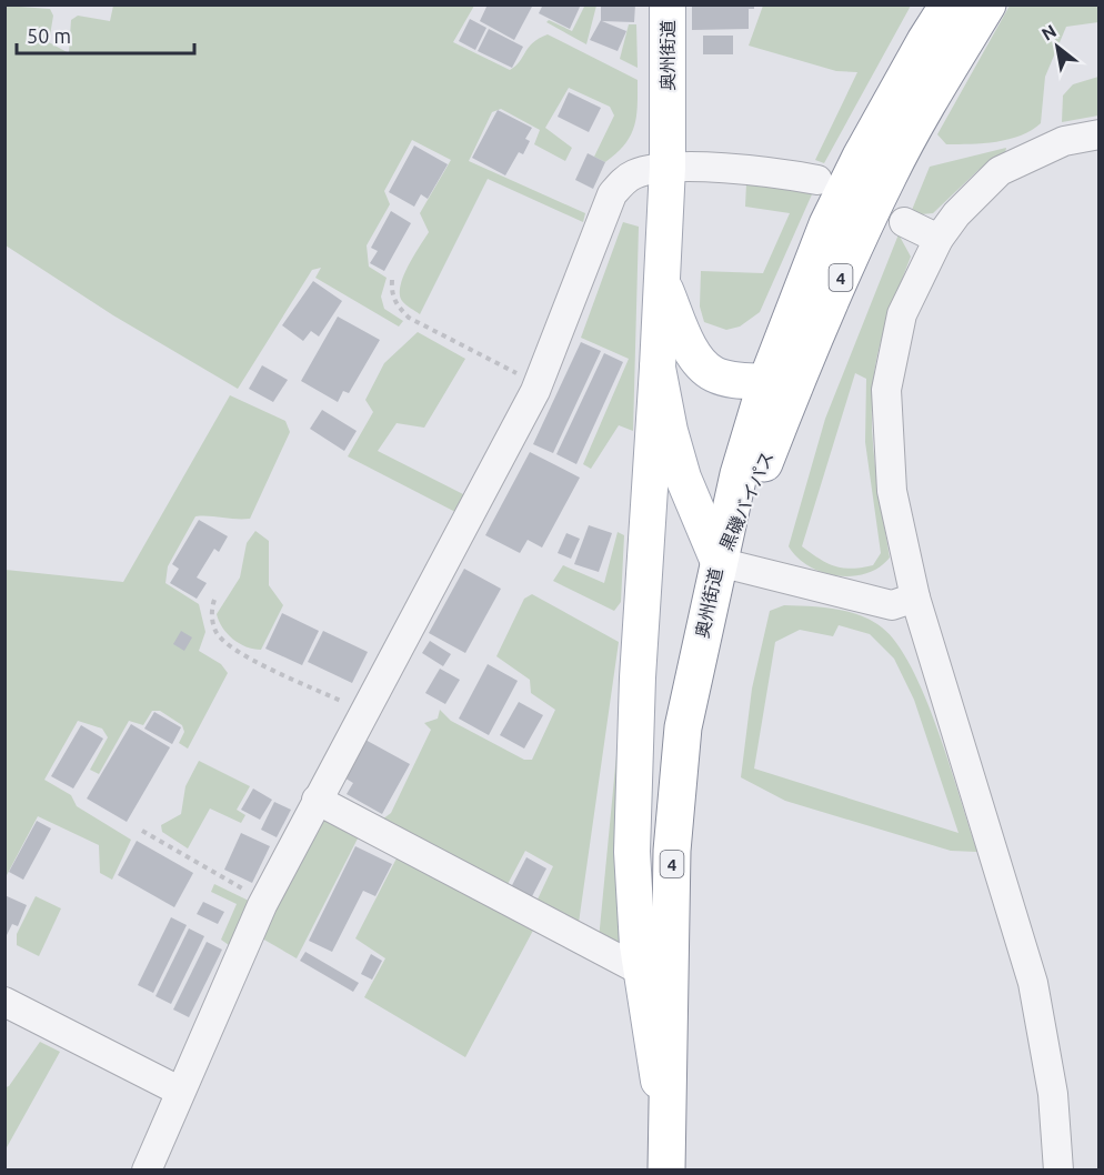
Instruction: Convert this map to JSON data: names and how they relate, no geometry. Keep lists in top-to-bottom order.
{
  "streets": {
    "highway": ["奥州街道", "4", "黒磯バイパス"]
  },
  "crossings": [
    ["奥州街道", "黒磯バイパス"]
  ],
  "scale_bar": "50 m",
  "north": "top left"
}
